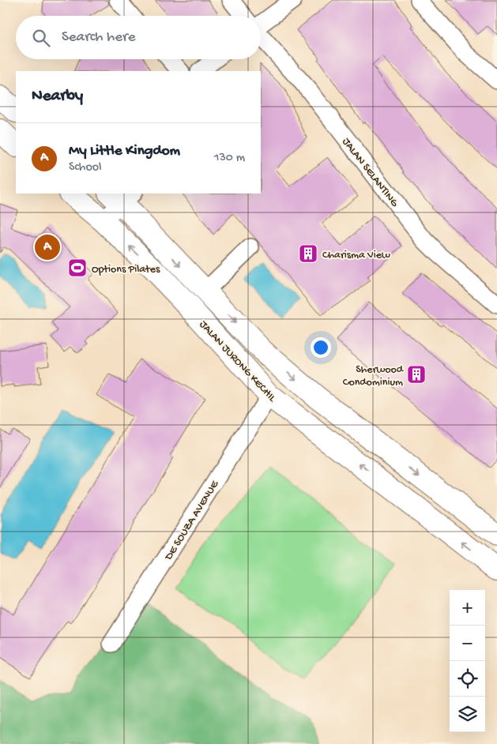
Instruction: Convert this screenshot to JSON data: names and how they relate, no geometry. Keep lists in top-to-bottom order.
{
  "streets": {
    "main road": ["JALAN JURONG KECHIL"],
    "street": ["JALAN SELANTING", "DE SOUZA AVENUE"]
  },
  "crossings": [
    ["JALAN JURONG KECHIL", "DE SOUZA AVENUE"]
  ],
  "places": {
    "building": ["Charisma View", "Sherwood Condominium"],
    "sports": ["Options Pilates"]
  },
  "page": {
    "search": "Search here",
    "heading": "Nearby",
    "list": [
      {
        "mark": "A",
        "name": "My Little Kingdom",
        "note": "School",
        "value": "130 m"
      }
    ],
    "pins": "A",
    "map_buttons": ["+", "−"]
  }
}
